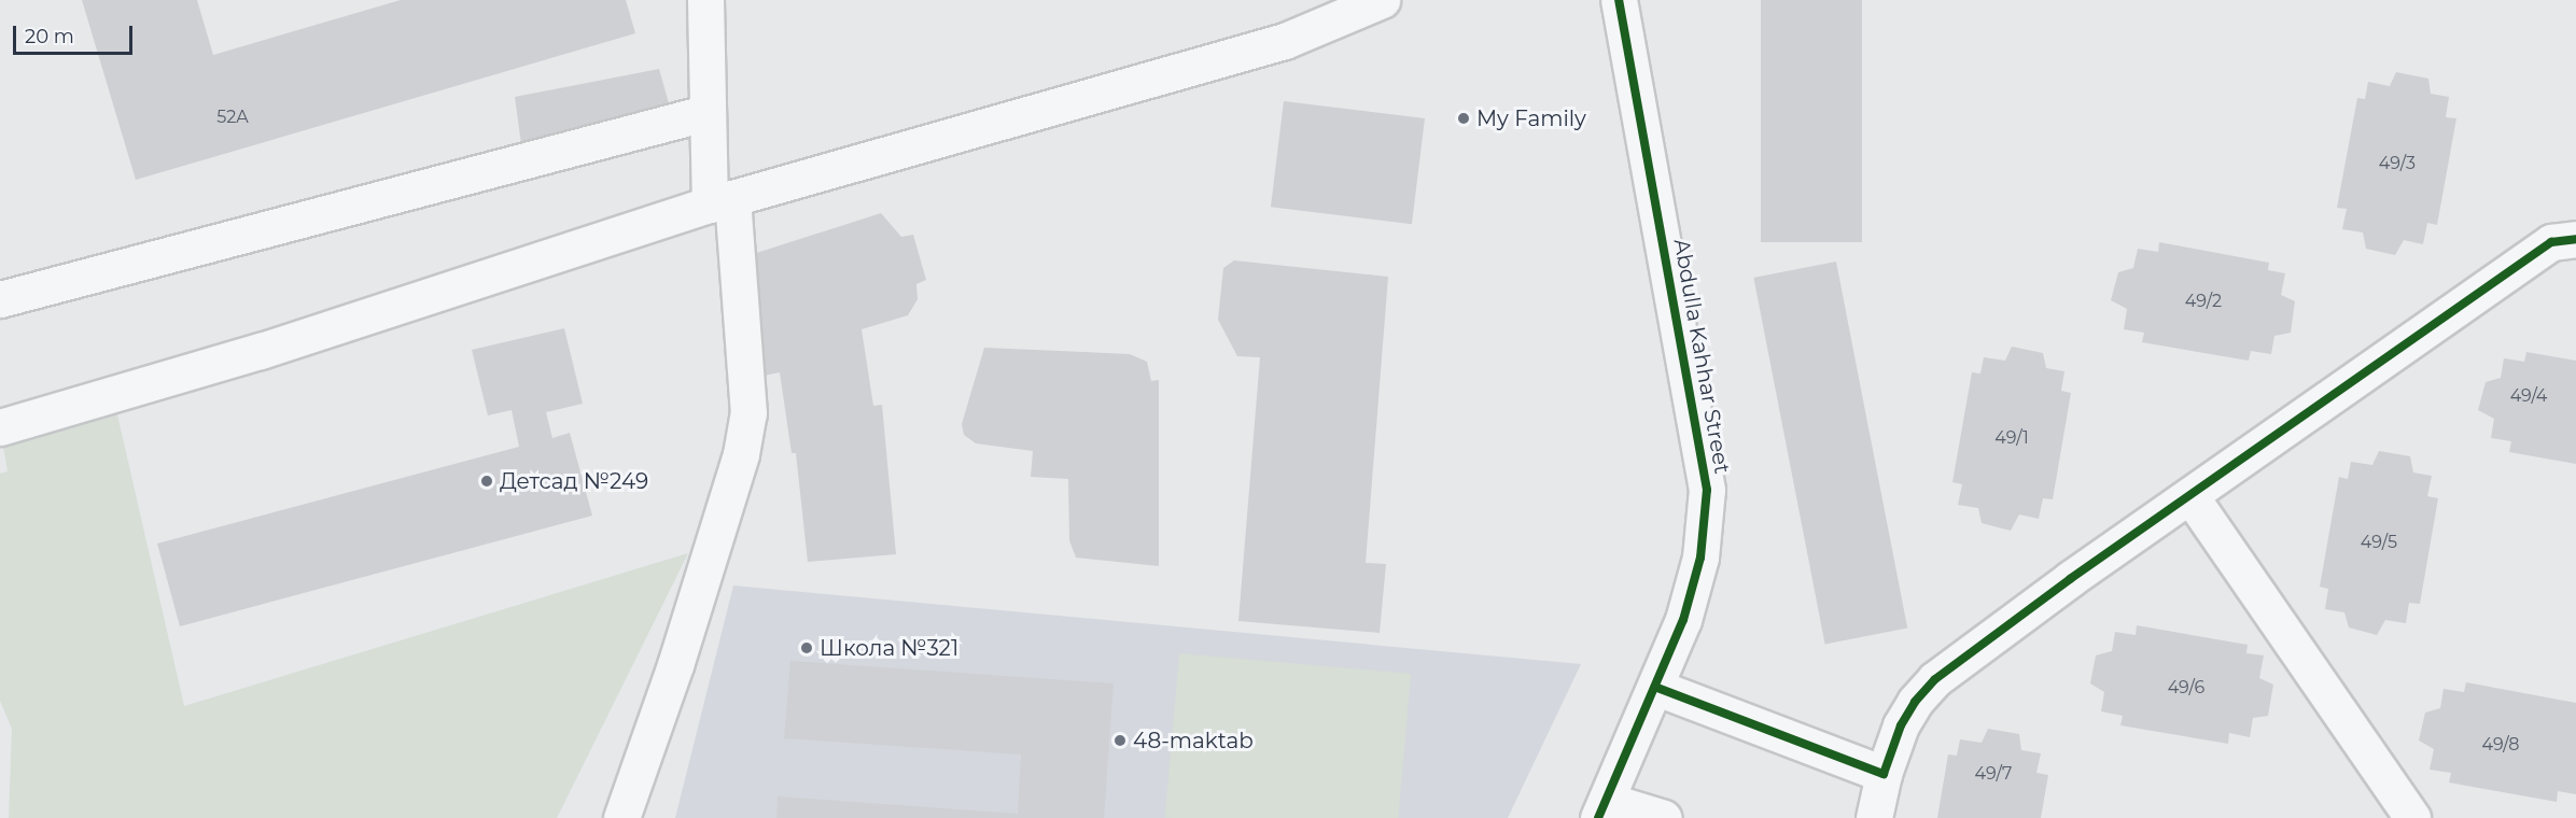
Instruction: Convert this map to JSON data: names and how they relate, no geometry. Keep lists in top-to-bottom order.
{
  "streets": {
    "street": ["Abdulla Kahhar Street"]
  },
  "places": [
    "My Family",
    "Детсад №249",
    "Школа №321",
    "48-maktab"
  ],
  "house_numbers": [
    "52A",
    "49/3",
    "49/2",
    "49/4",
    "49/1",
    "49/5",
    "49/6",
    "49/8",
    "49/7"
  ],
  "scale_bar": "20 m"
}
